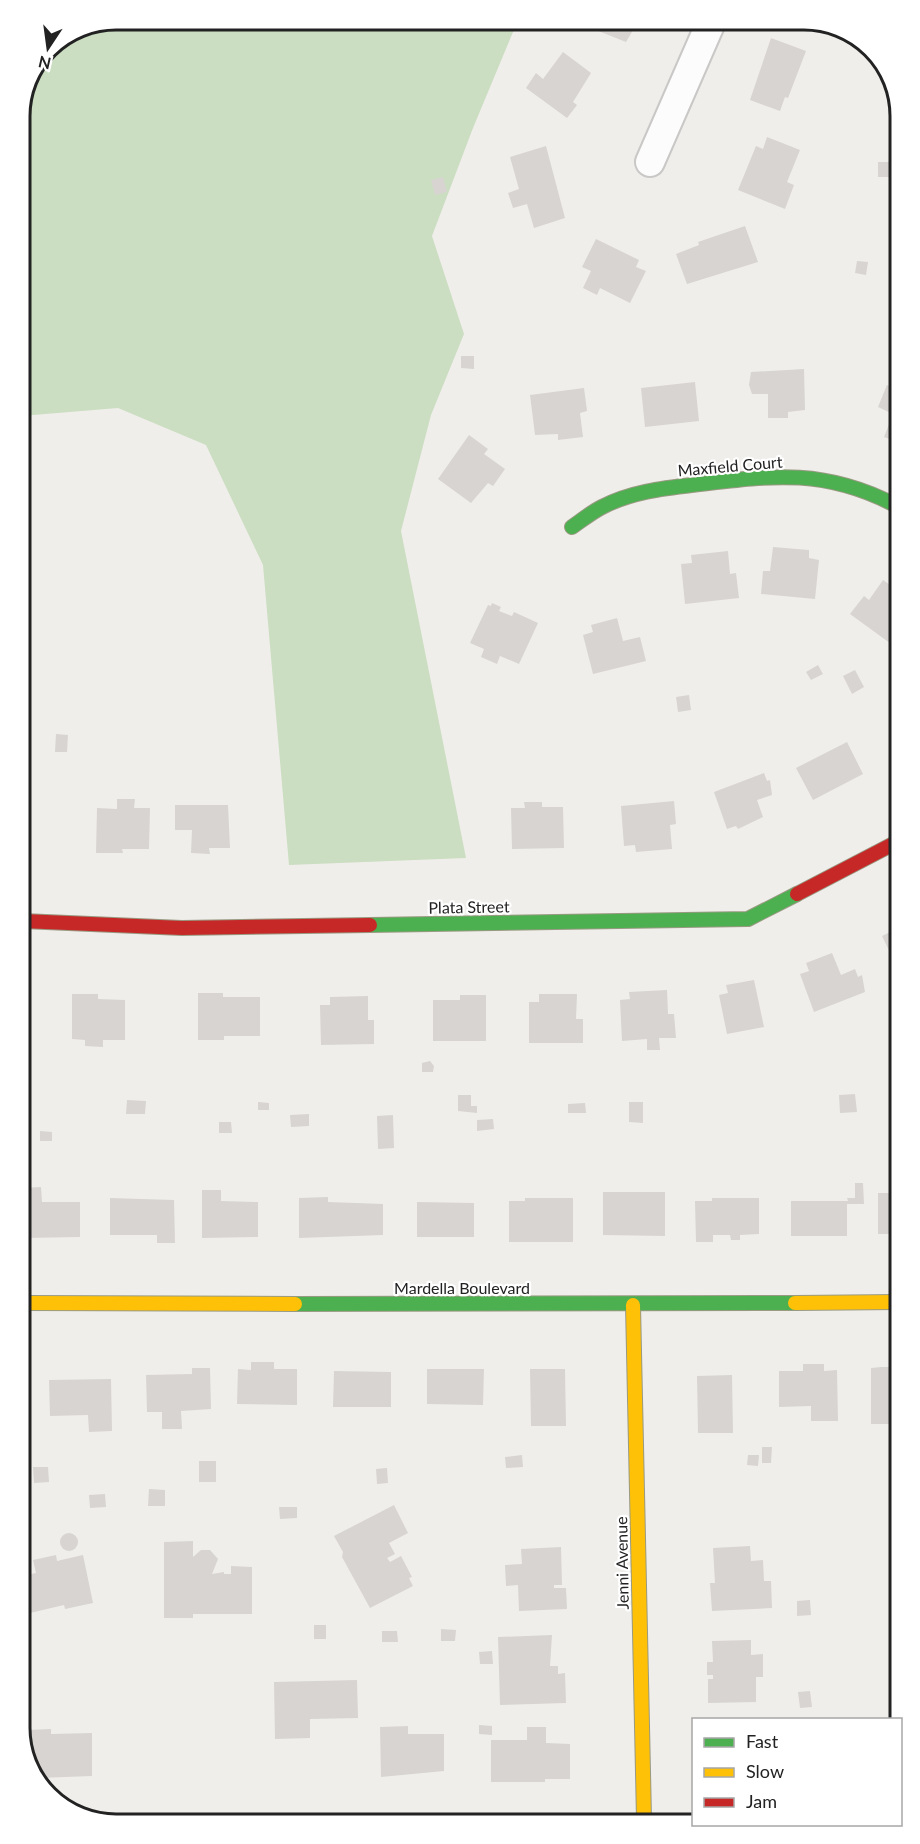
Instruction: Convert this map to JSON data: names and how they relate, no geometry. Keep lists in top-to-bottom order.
{
  "streets": {
    "street": [
      "Maxfield Court",
      "Plata Street",
      "Mardella Boulevard",
      "Jenni Avenue"
    ]
  },
  "crossings": [
    ["Mardella Boulevard", "Jenni Avenue"]
  ],
  "legend": ["Fast", "Slow", "Jam"],
  "north": "bottom"
}
